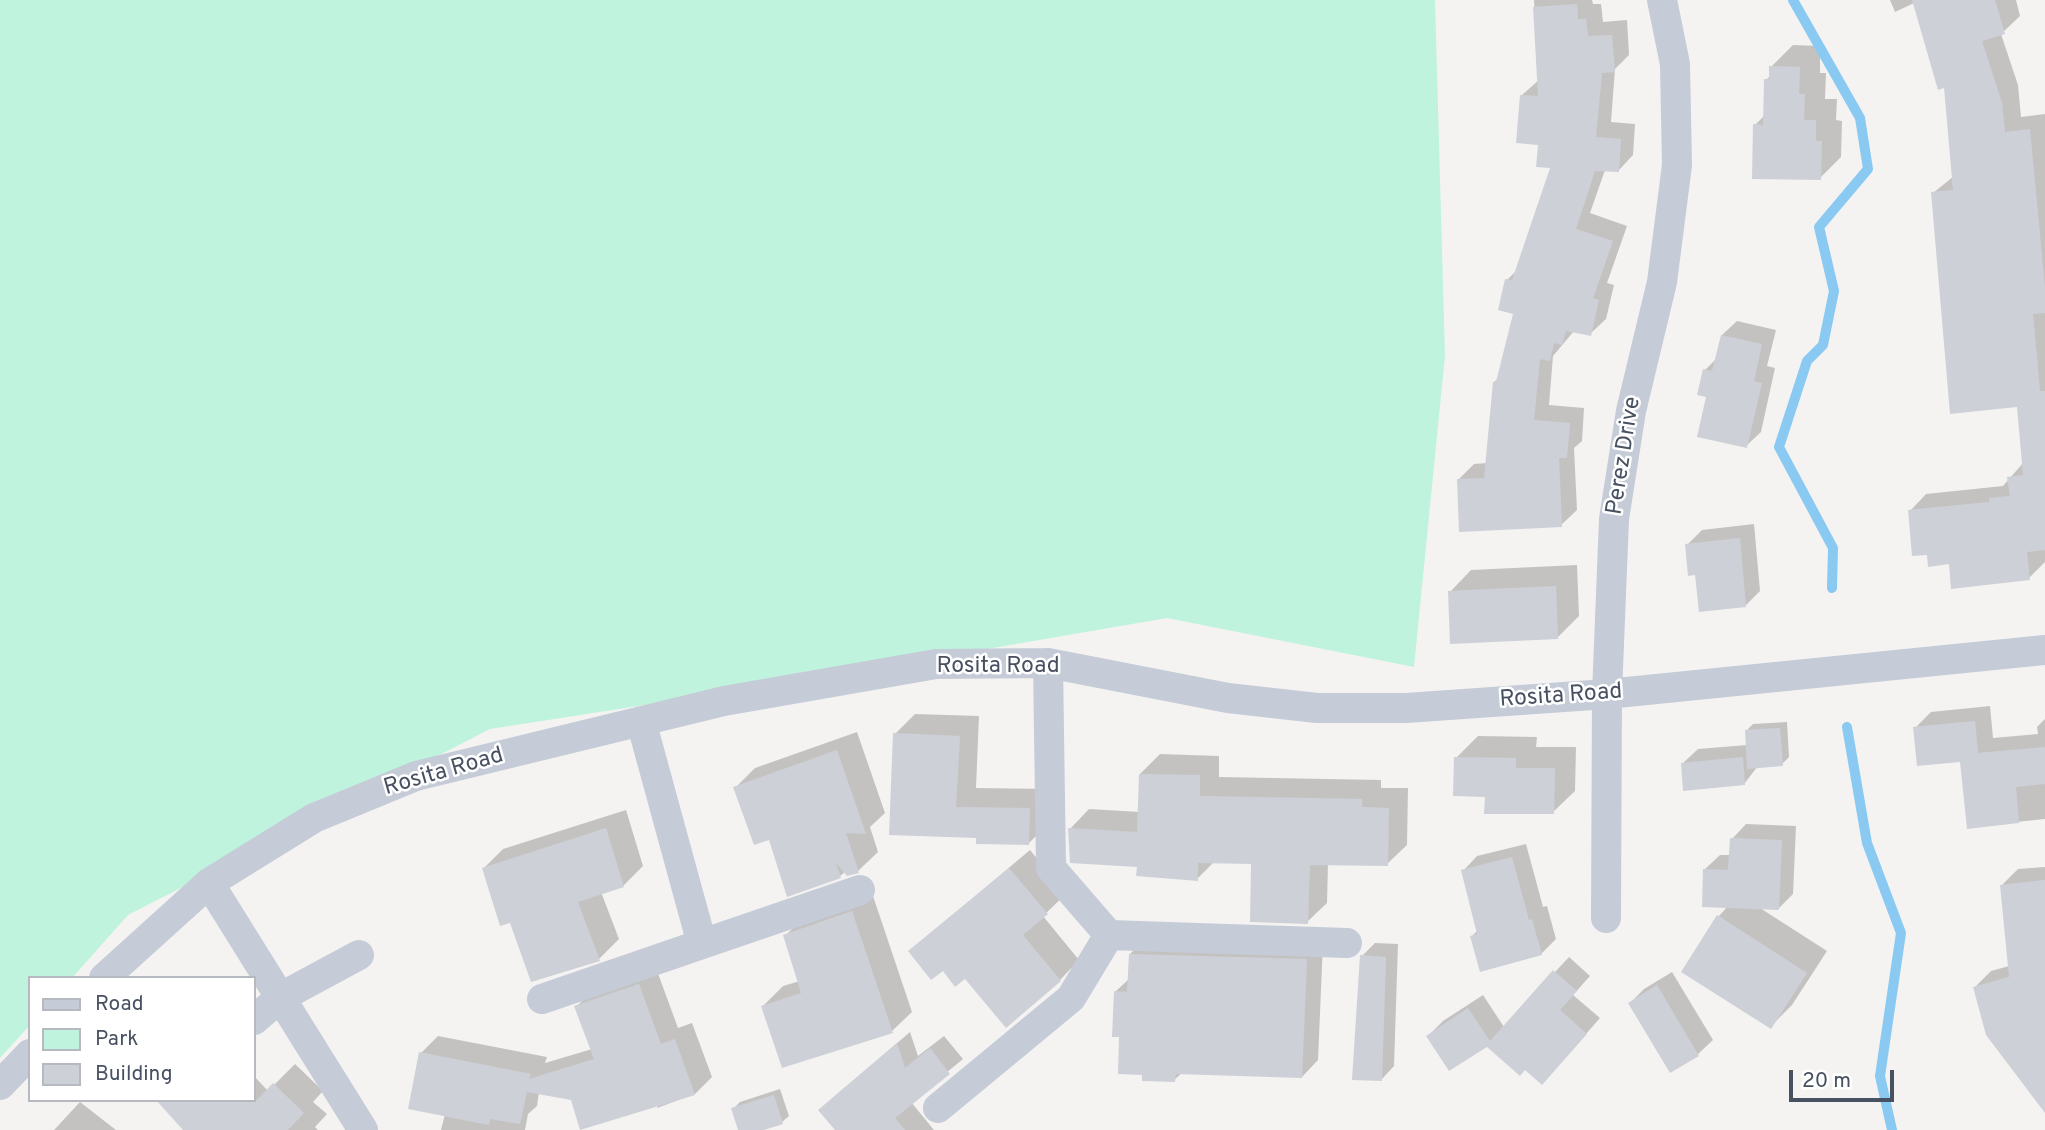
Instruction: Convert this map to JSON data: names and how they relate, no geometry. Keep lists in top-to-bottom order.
{
  "streets": {
    "street": ["Perez Drive", "Rosita Road"]
  },
  "crossings": [
    ["Perez Drive", "Rosita Road"]
  ],
  "legend": ["Road", "Park", "Building"],
  "scale_bar": "20 m"
}
